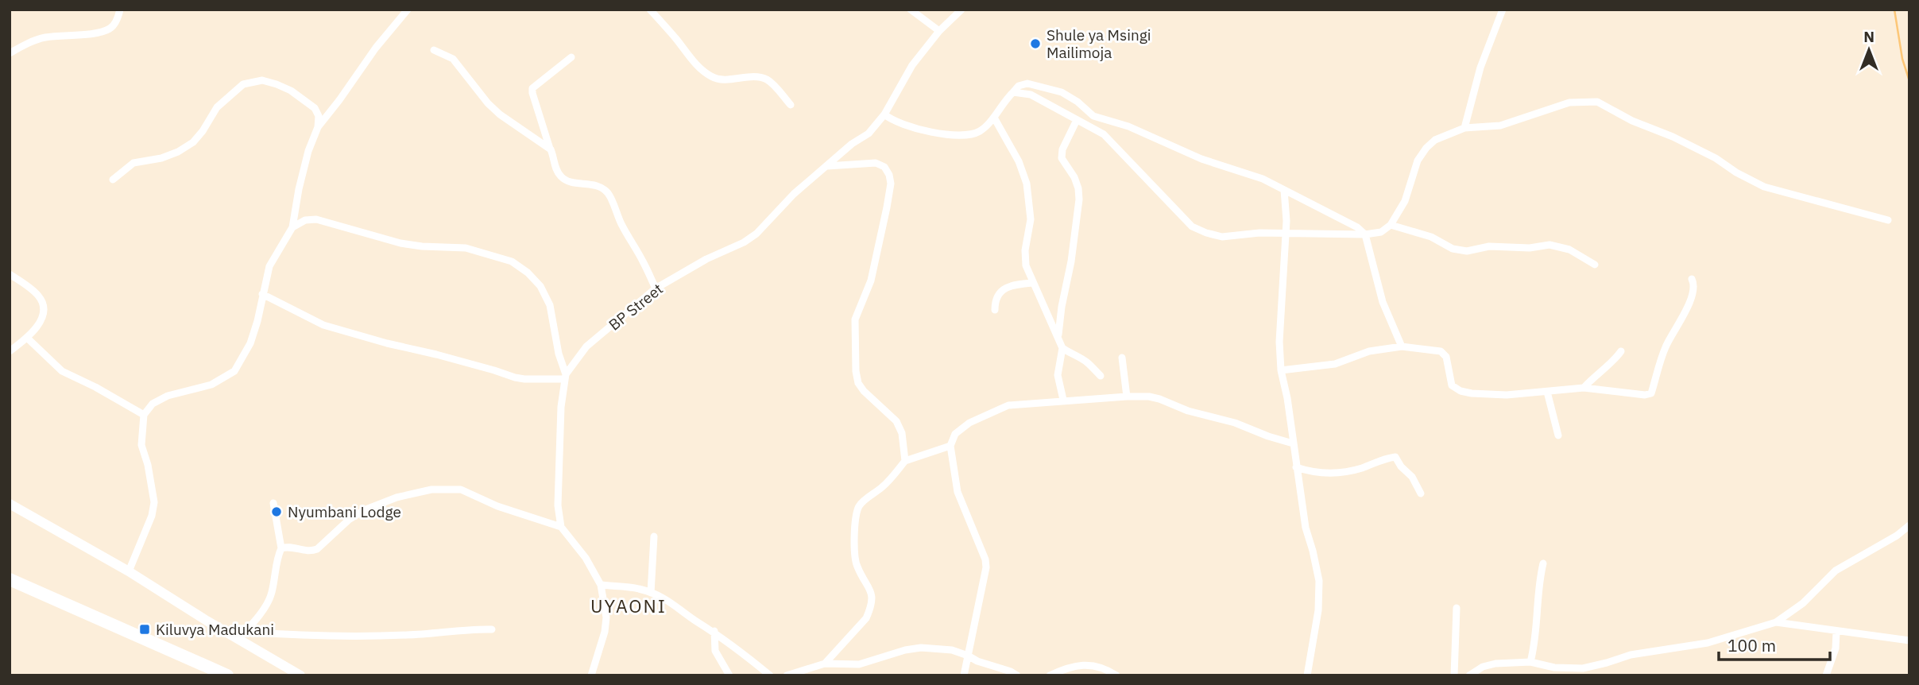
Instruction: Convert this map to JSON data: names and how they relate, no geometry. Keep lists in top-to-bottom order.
{
  "streets": {
    "street": ["BP Street"]
  },
  "districts": ["UYAONI"],
  "places": {
    "other": ["Shule ya Msingi Mailimoja", "Nyumbani Lodge"],
    "transit": ["Kiluvya Madukani"]
  },
  "scale_bar": "100 m",
  "north": "top"
}
